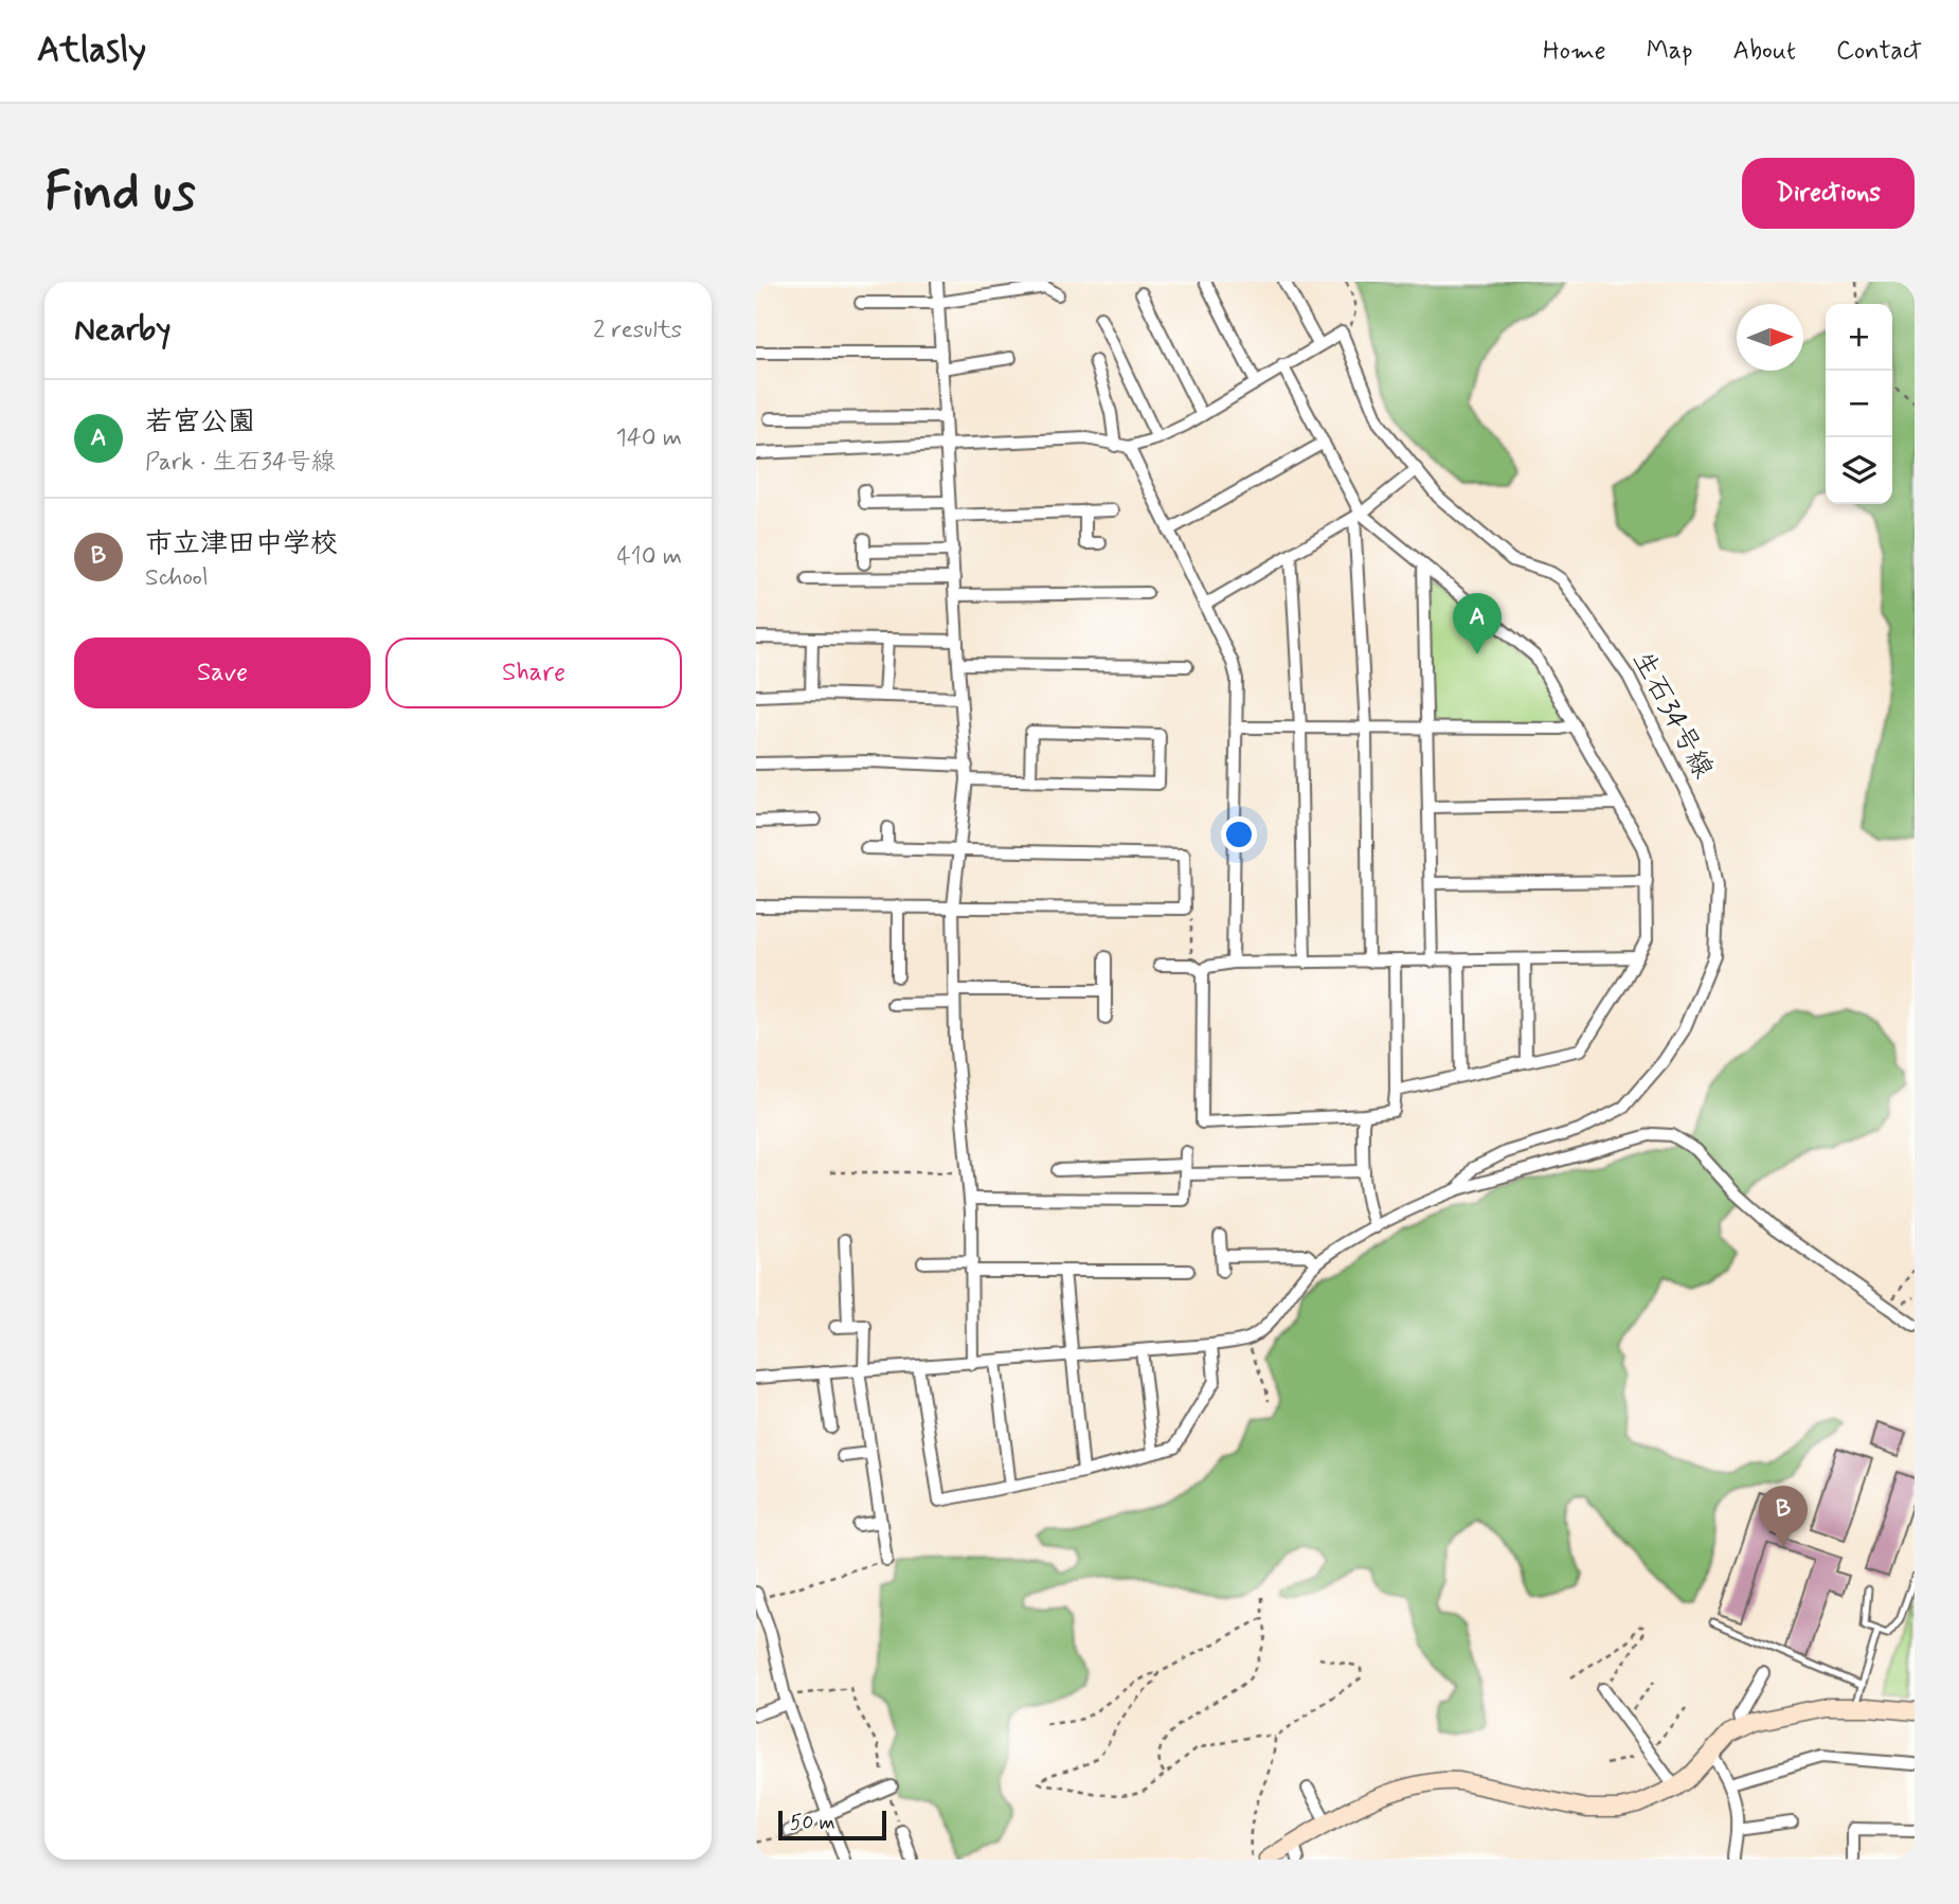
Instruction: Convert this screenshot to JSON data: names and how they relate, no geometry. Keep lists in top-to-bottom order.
{
  "streets": {
    "street": ["生石34号線"]
  },
  "scale_bar": "50 m",
  "north": "right",
  "page": {
    "header": "Atlasly",
    "nav": [
      "Home",
      "Map",
      "About",
      "Contact"
    ],
    "buttons": [
      "Directions",
      ["Save", "Share"]
    ],
    "title": "Find us",
    "heading": ["Nearby", "2 results"],
    "map_buttons": ["+", "−"],
    "list": [
      {
        "mark": "A",
        "name": "若宮公園",
        "note": "Park · 生石34号線",
        "value": "140 m"
      },
      {
        "mark": "B",
        "name": "市立津田中学校",
        "note": "School",
        "value": "410 m"
      }
    ],
    "pins": ["A", "B"],
    "scale": "50 m"
  }
}
